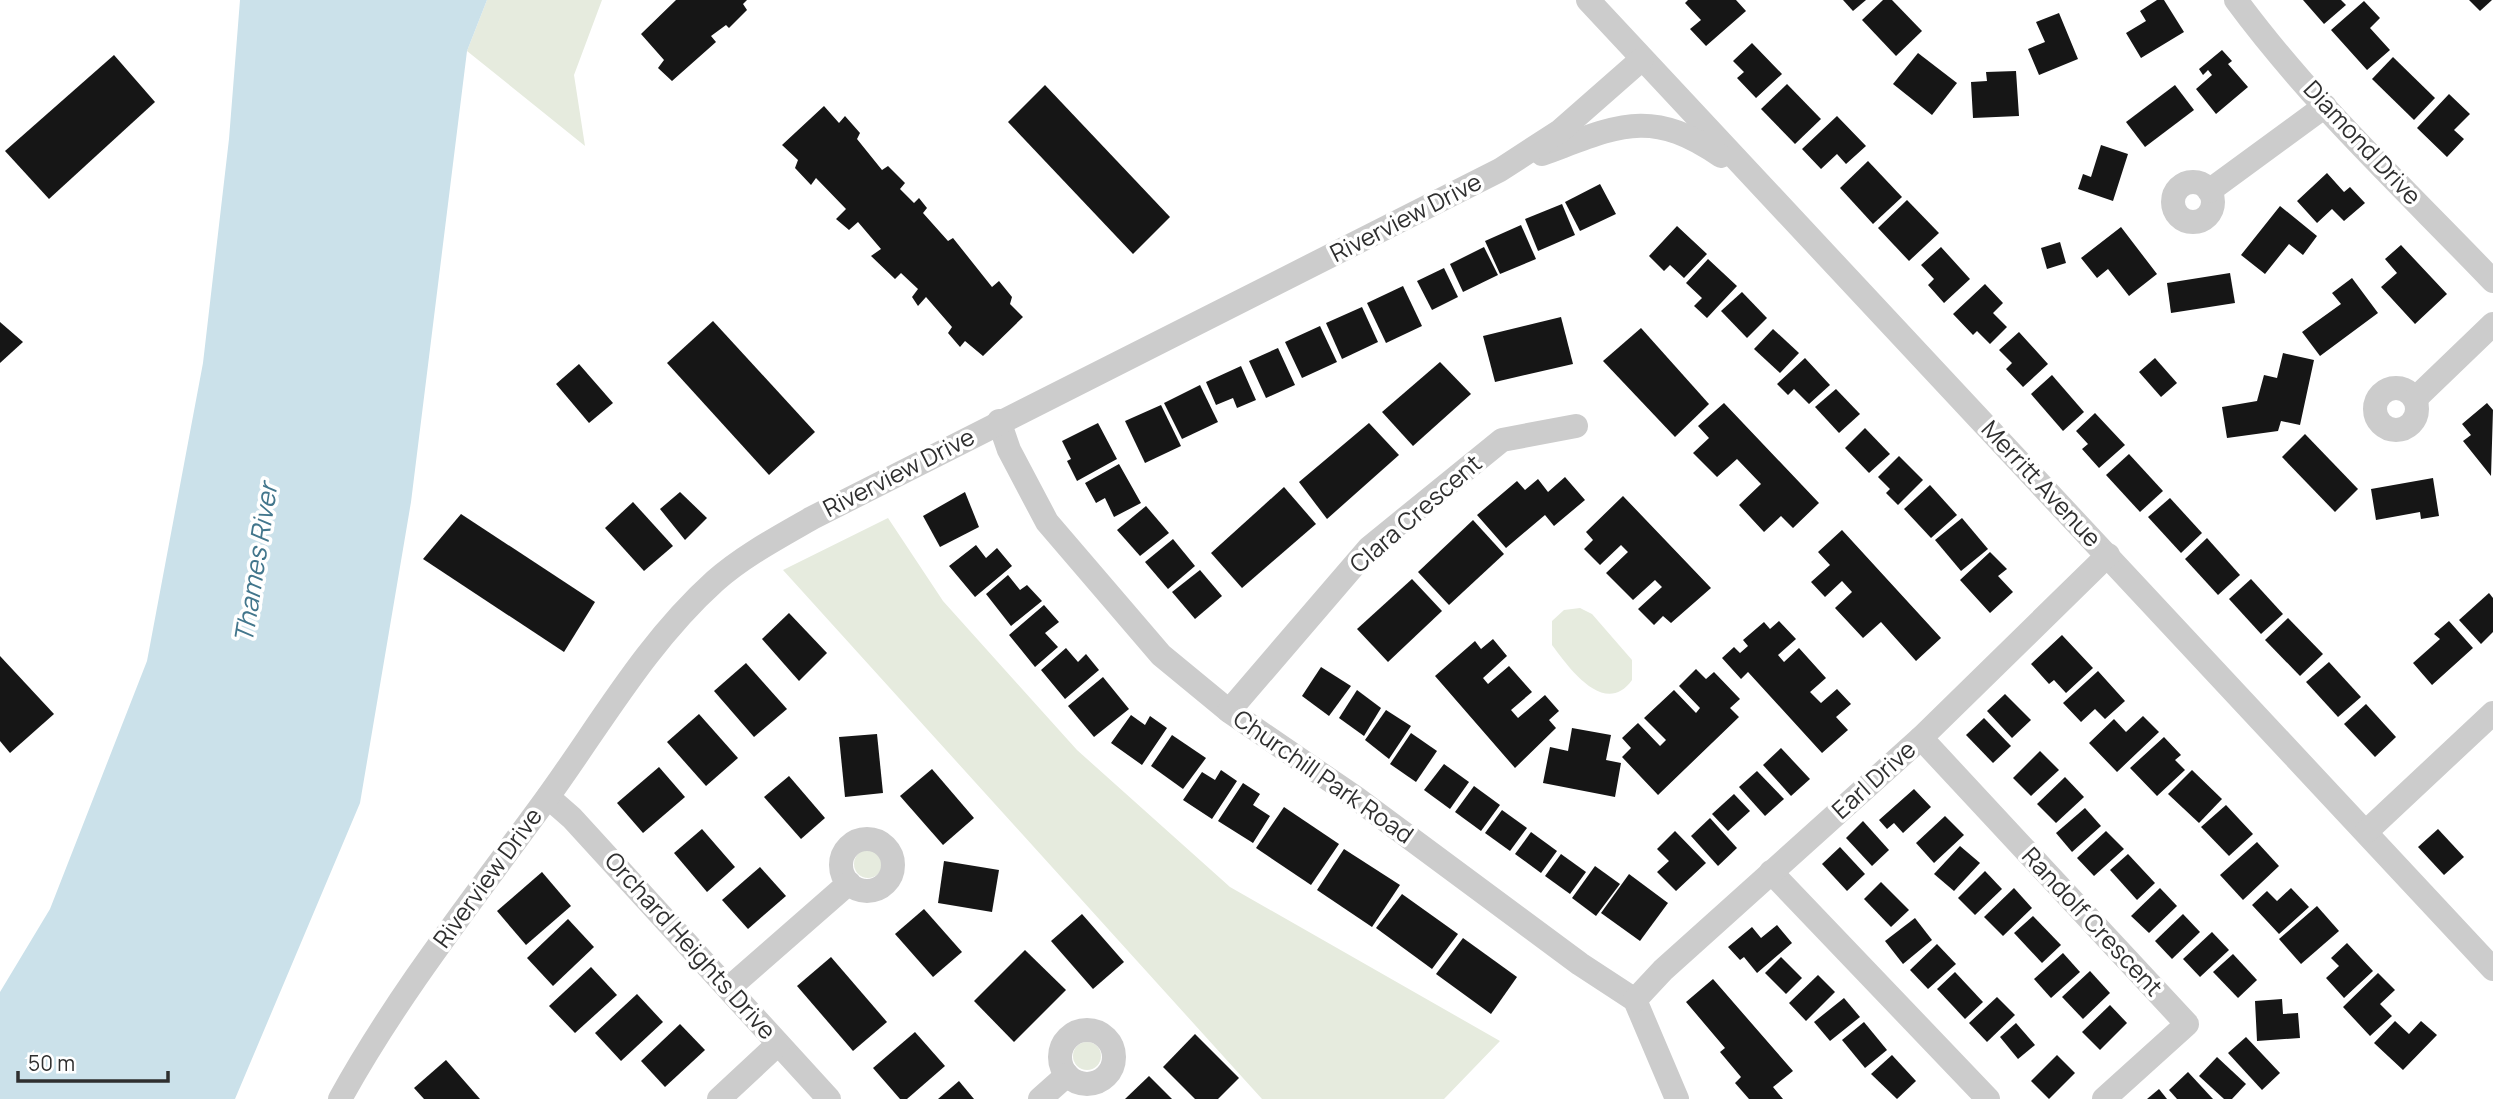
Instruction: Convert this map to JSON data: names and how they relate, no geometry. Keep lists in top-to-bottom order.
{
  "streets": {
    "street": [
      "Diamond Drive",
      "Riverview Drive",
      "Merritt Avenue",
      "Clara Crescent",
      "Churchill Park Road",
      "Earl Drive",
      "Randolf Crescent",
      "Orchard Heights Drive"
    ]
  },
  "crossings": [
    ["Riverview Drive", "Merritt Avenue"],
    ["Riverview Drive", "Churchill Park Road"],
    ["Riverview Drive", "Orchard Heights Drive"],
    ["Merritt Avenue", "Earl Drive"],
    ["Clara Crescent", "Churchill Park Road"],
    ["Churchill Park Road", "Earl Drive"],
    ["Earl Drive", "Randolf Crescent"]
  ],
  "water": ["Thames River"],
  "scale_bar": "50 m"
}
